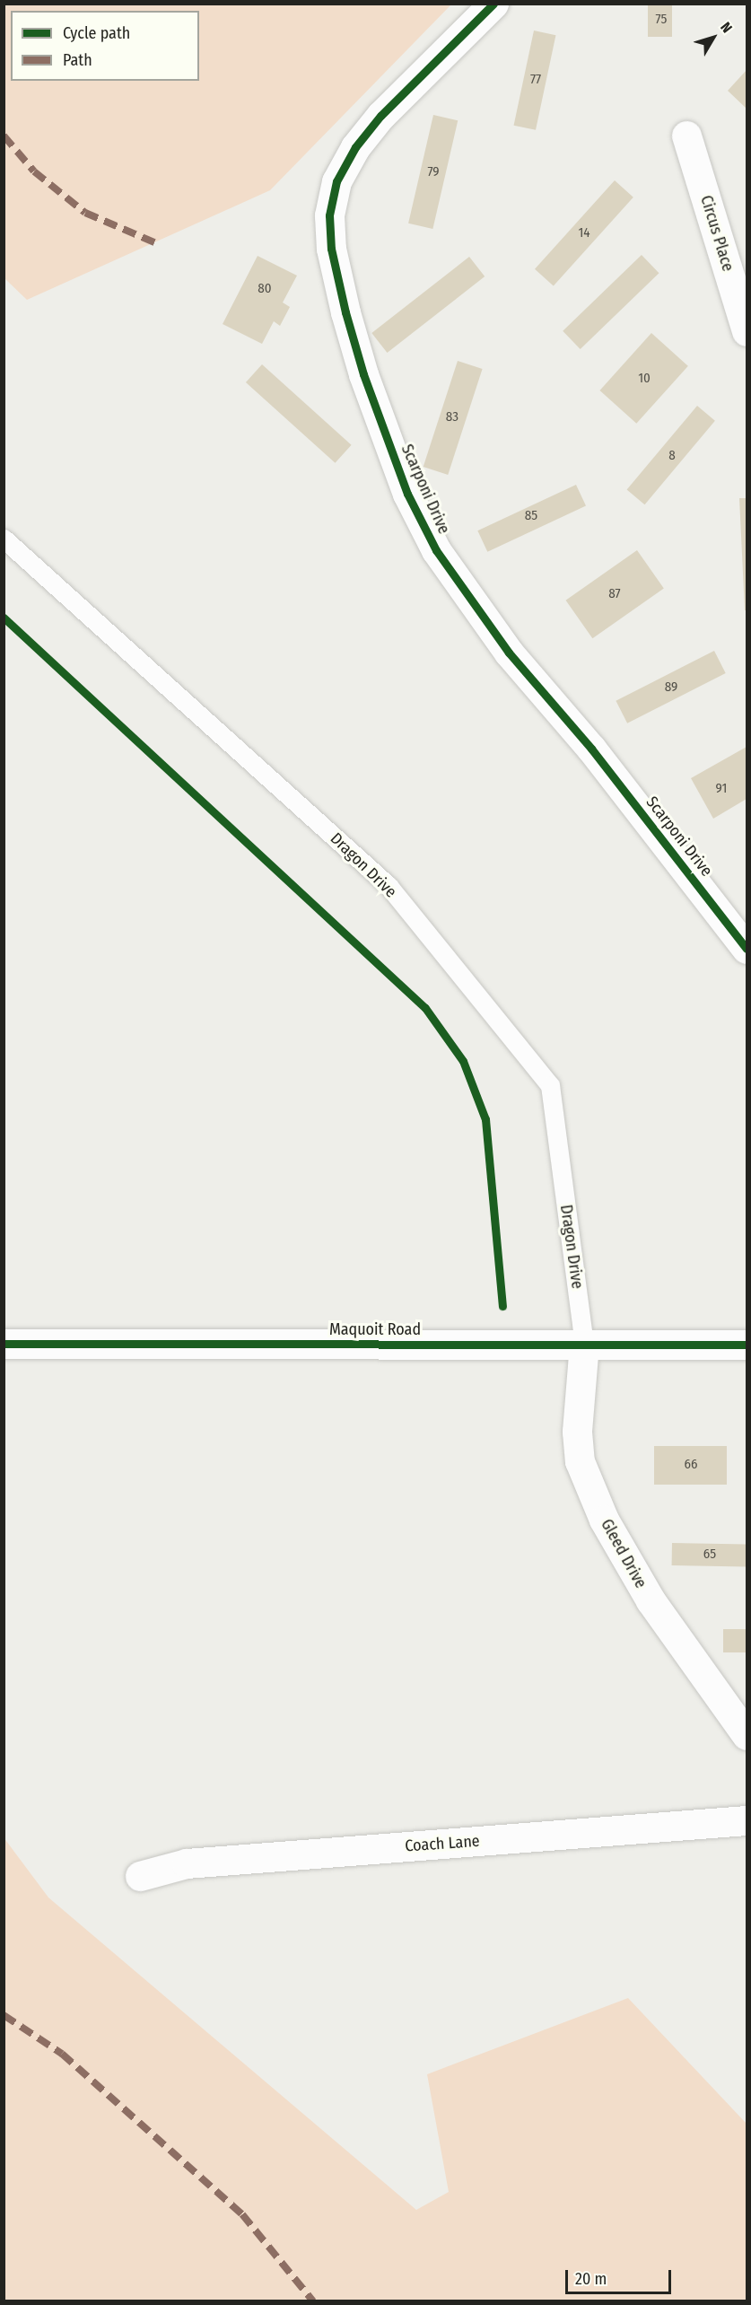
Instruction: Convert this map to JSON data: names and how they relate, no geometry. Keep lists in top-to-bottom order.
{
  "streets": {
    "street": [
      "Circus Place",
      "Scarponi Drive",
      "Maquoit Road",
      "Gleed Drive",
      "Coach Lane"
    ],
    "lane": ["Dragon Drive"]
  },
  "crossings": [
    ["Dragon Drive", "Maquoit Road"],
    ["Dragon Drive", "Gleed Drive"],
    ["Maquoit Road", "Gleed Drive"]
  ],
  "house_numbers": [
    "75",
    "77",
    "79",
    "14",
    "80",
    "10",
    "83",
    "8",
    "85",
    "87",
    "89",
    "91",
    "66",
    "65"
  ],
  "legend": ["Cycle path", "Path"],
  "scale_bar": "20 m",
  "north": "top right"
}
